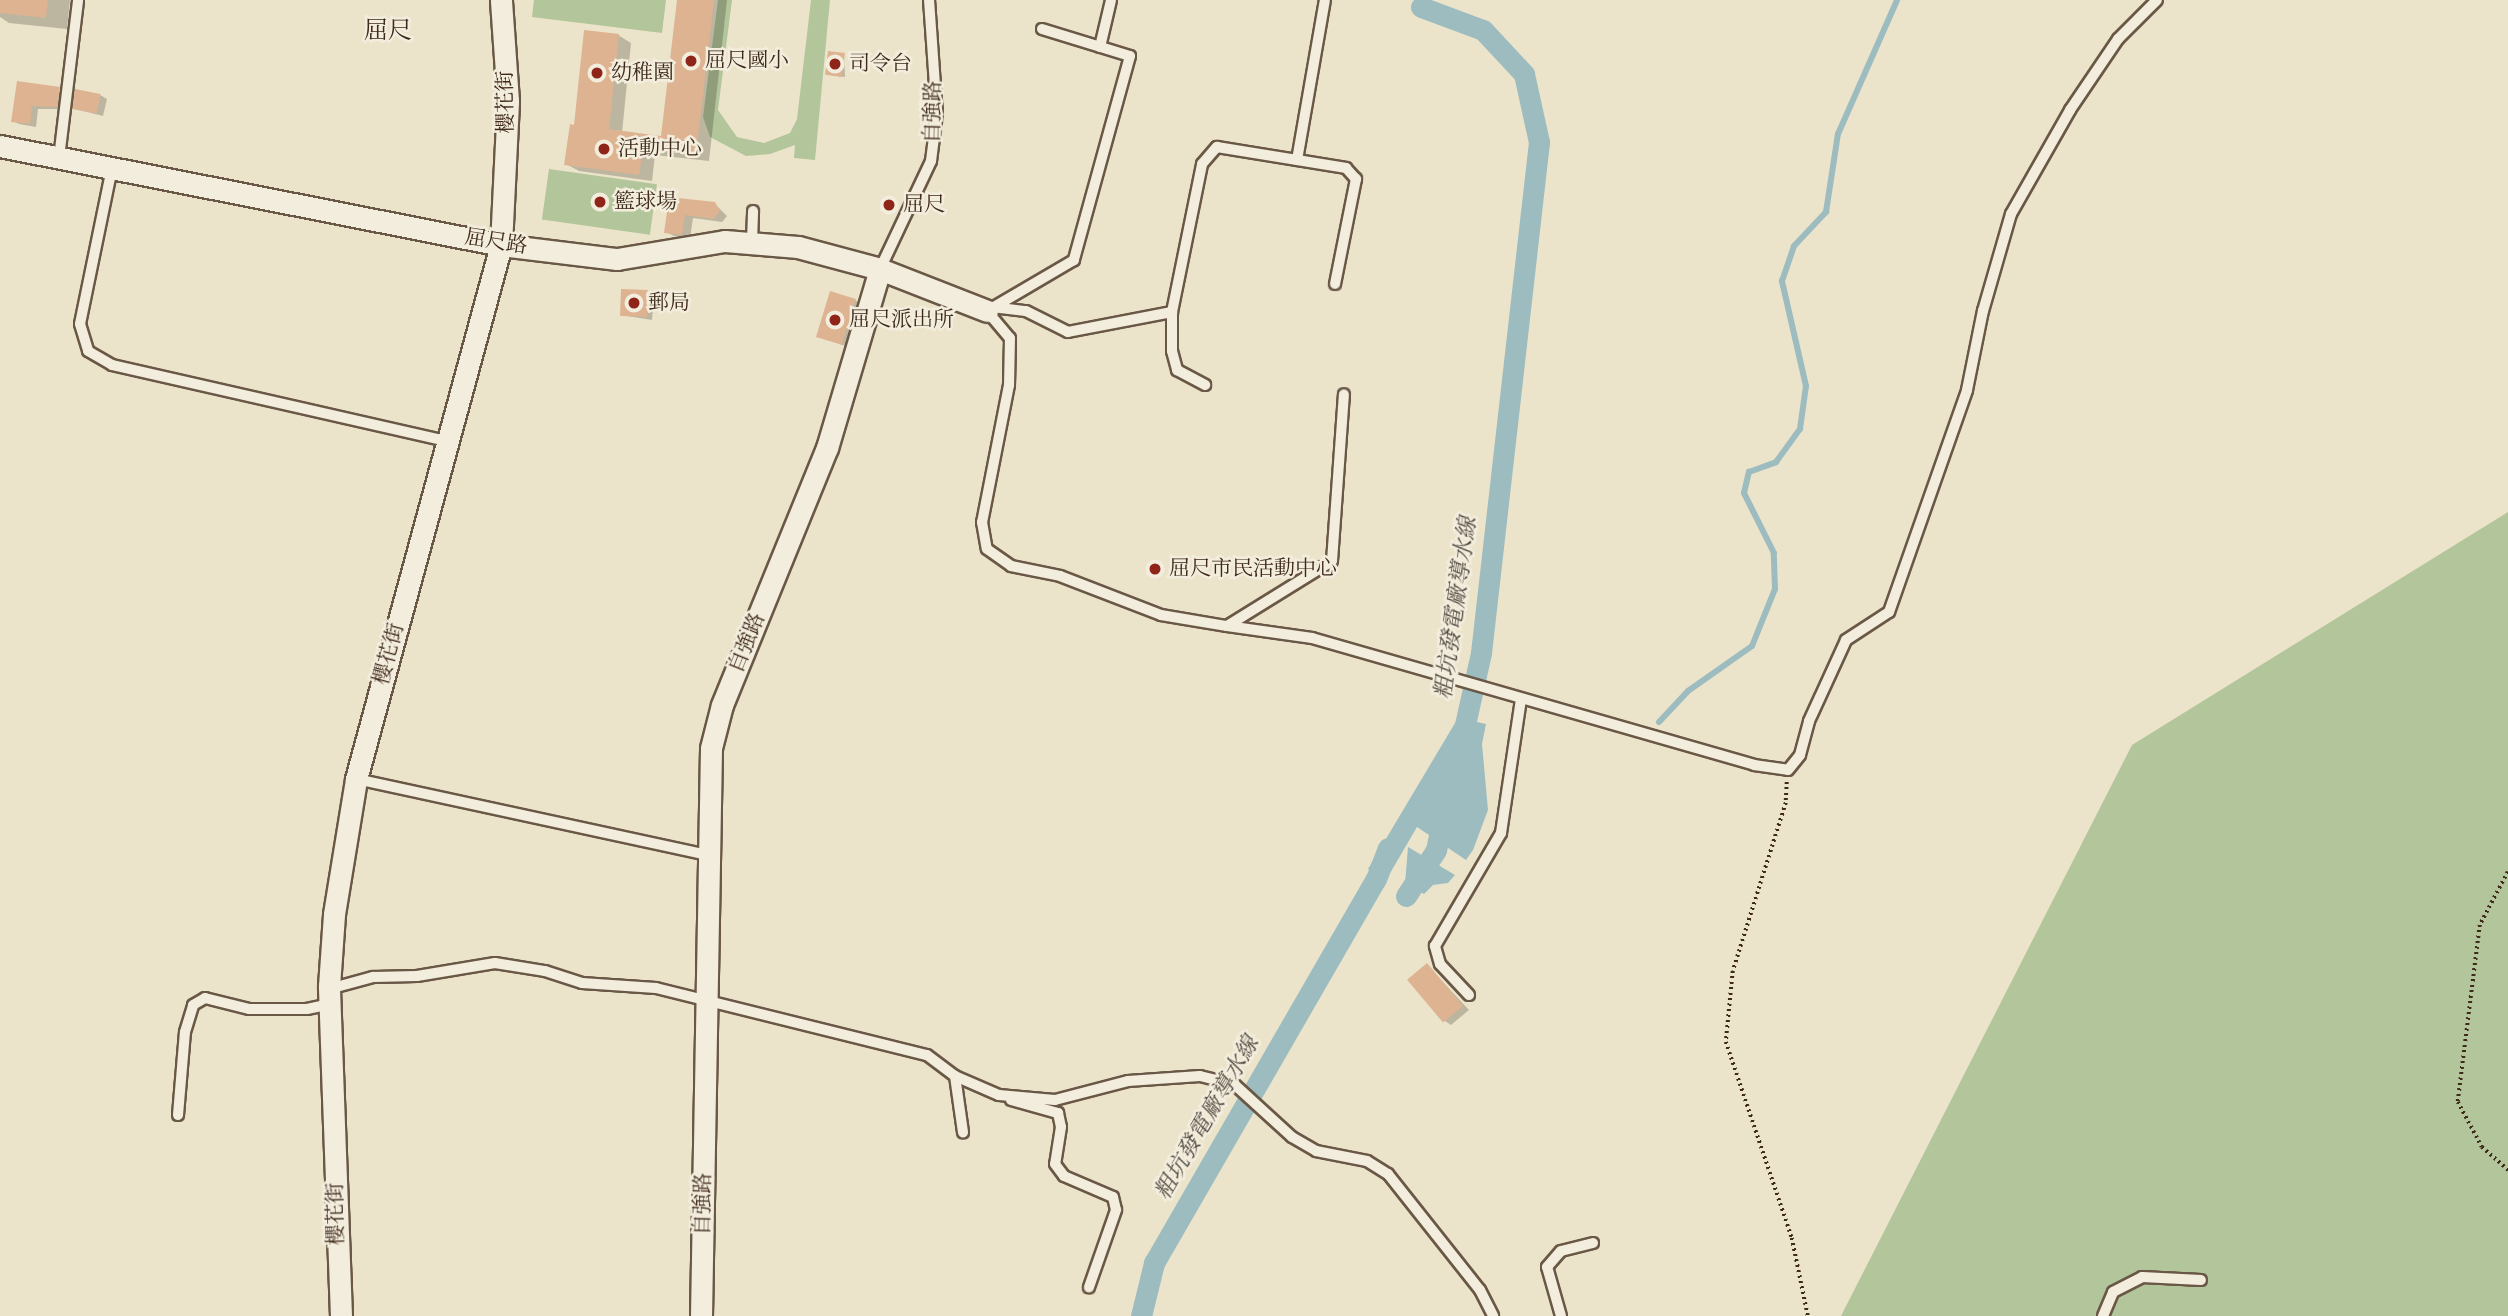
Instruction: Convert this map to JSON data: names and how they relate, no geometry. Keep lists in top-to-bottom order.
{
  "streets": {
    "street": ["櫻花街", "自強路", "屈尺路"]
  },
  "crossings": [
    ["櫻花街", "屈尺路"],
    ["自強路", "屈尺路"]
  ],
  "districts": ["屈尺"],
  "water": ["粗坑發電廠導水線"],
  "places": [
    "屈尺國小",
    "司令台",
    "幼稚園",
    "活動中心",
    "籃球場",
    "屈尺",
    "郵局",
    "屈尺派出所",
    "屈尺市民活動中心"
  ]
}
